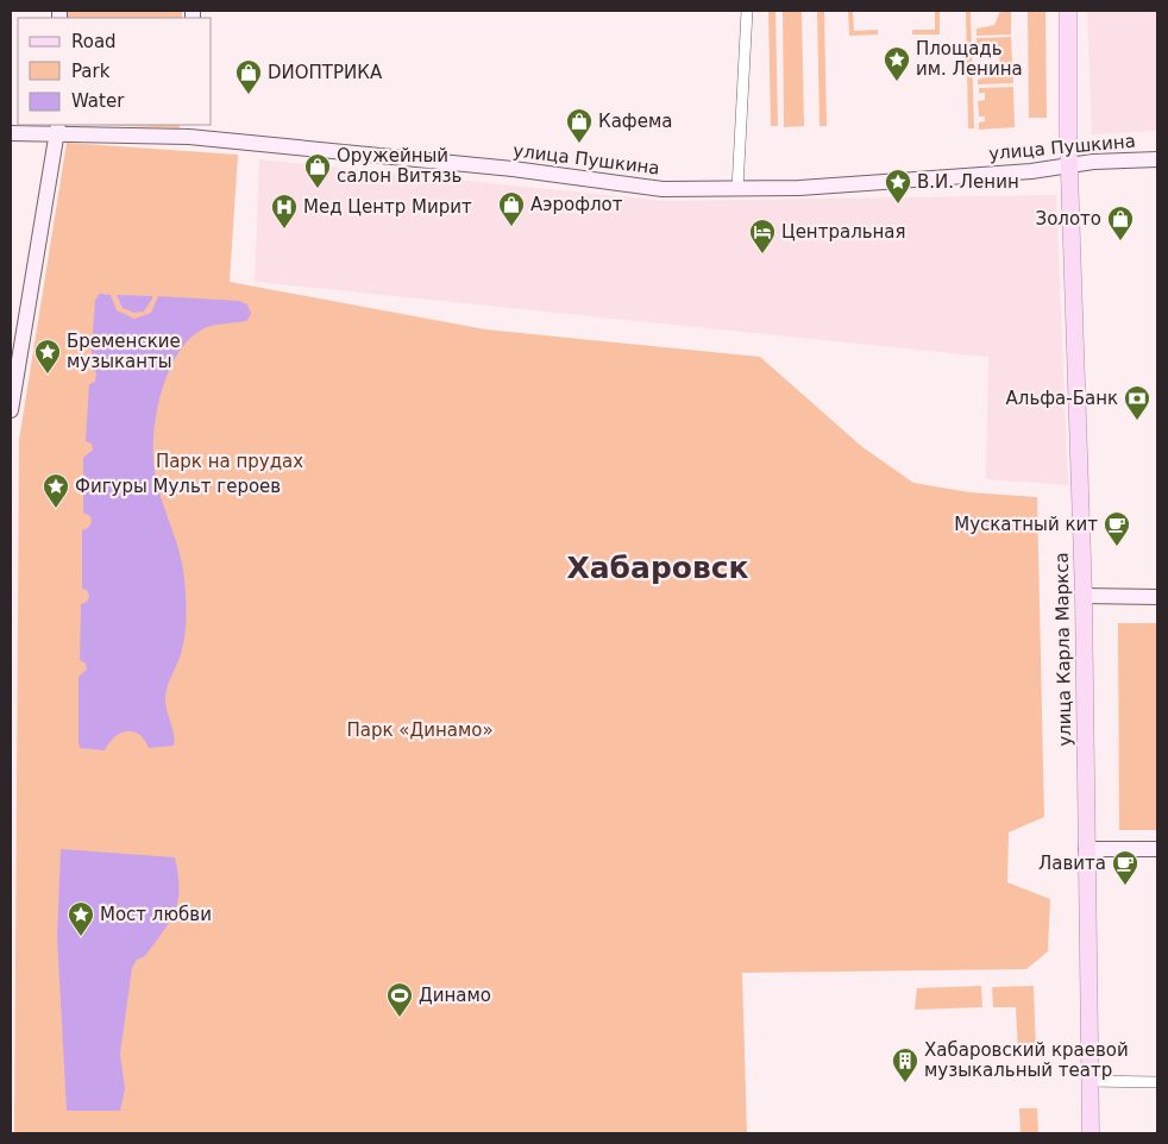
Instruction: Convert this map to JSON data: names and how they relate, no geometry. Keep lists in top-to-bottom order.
{
  "streets": {
    "main road": ["улица Карла Маркса"],
    "street": ["улица Пушкина"]
  },
  "crossings": [
    ["улица Пушкина", "улица Карла Маркса"]
  ],
  "districts": ["Хабаровск"],
  "parks": ["Парк на прудах", "Парк «Динамо»"],
  "places": {
    "place": [
      "Площадь им. Ленина",
      "В.И. Ленин",
      "Бременские музыканты",
      "Фигуры Мульт героев",
      "Мост любви"
    ],
    "shop": [
      "DИОПТРИКА",
      "Кафема",
      "Оружейный салон Витязь",
      "Аэрофлот",
      "Золото"
    ],
    "hospital": ["Мед Центр Мирит"],
    "hotel": ["Центральная"],
    "bank": ["Альфа-Банк"],
    "cafe": ["Мускатный кит", "Лавита"],
    "sports": ["Динамо"],
    "building": ["Хабаровский краевой музыкальный театр"]
  },
  "legend": ["Road", "Park", "Water"]
}
